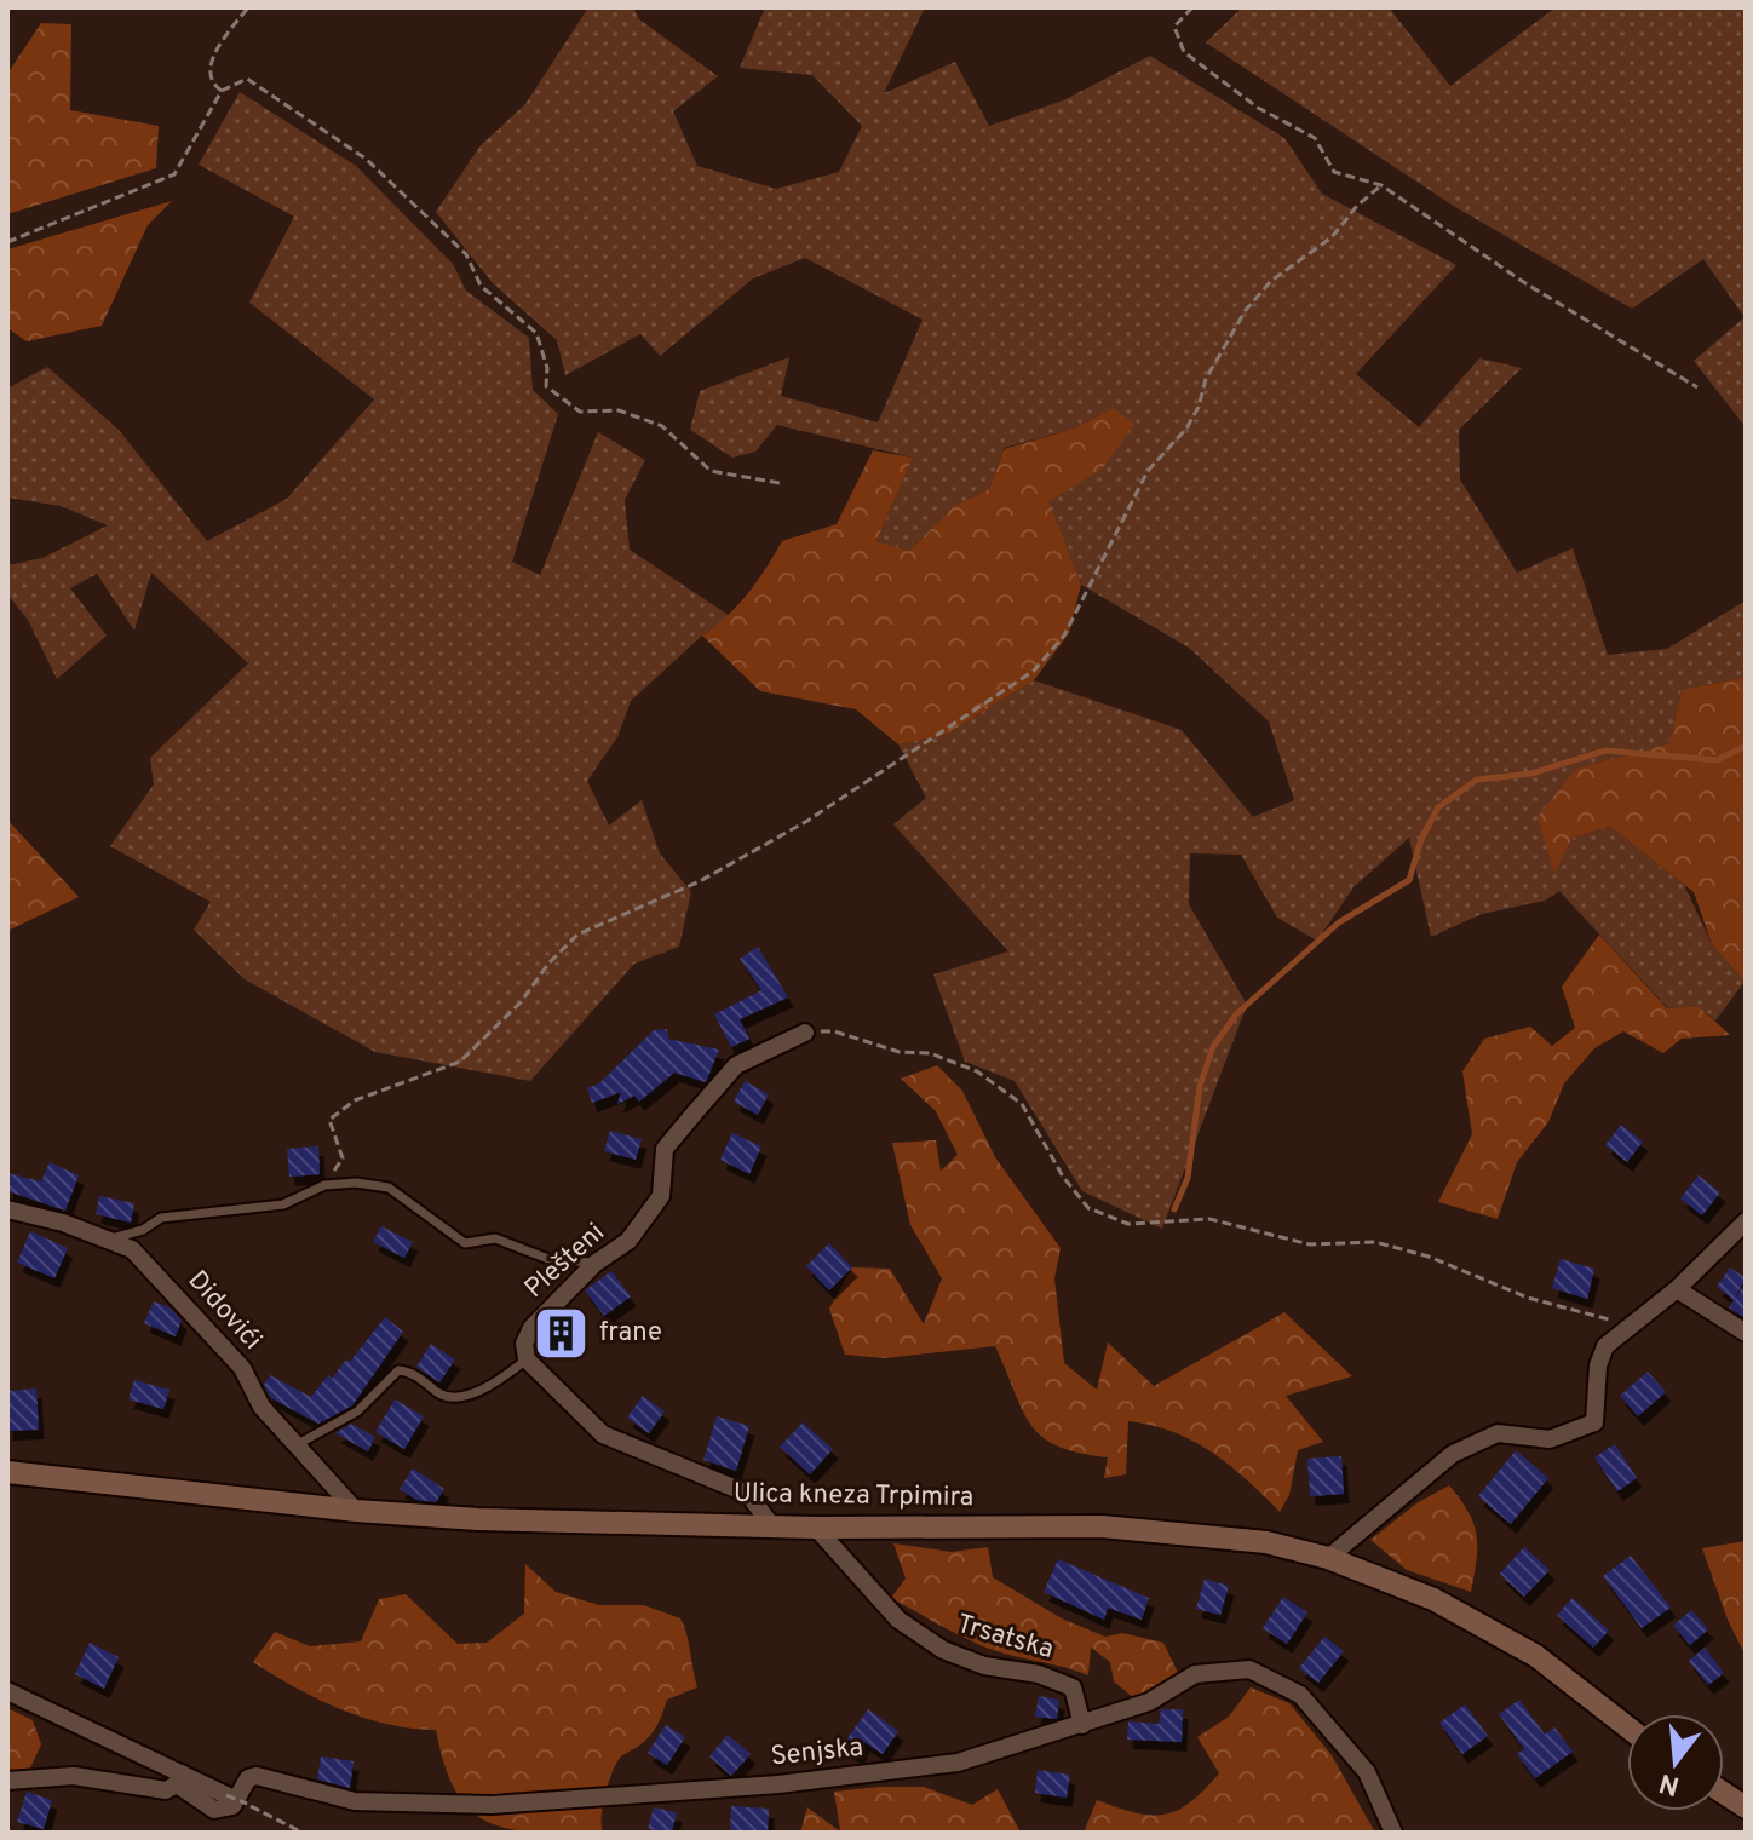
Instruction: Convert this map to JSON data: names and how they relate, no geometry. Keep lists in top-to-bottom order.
{
  "streets": {
    "main road": ["Ulica kneza Trpimira"],
    "street": [
      "Plešteni",
      "Didovići",
      "Trsatska",
      "Senjska"
    ]
  },
  "crossings": [
    ["Didovići", "Ulica kneza Trpimira"],
    ["Ulica kneza Trpimira", "Trsatska"],
    ["Trsatska", "Senjska"]
  ],
  "places": {
    "building": ["frane"]
  },
  "north": "bottom"
}
